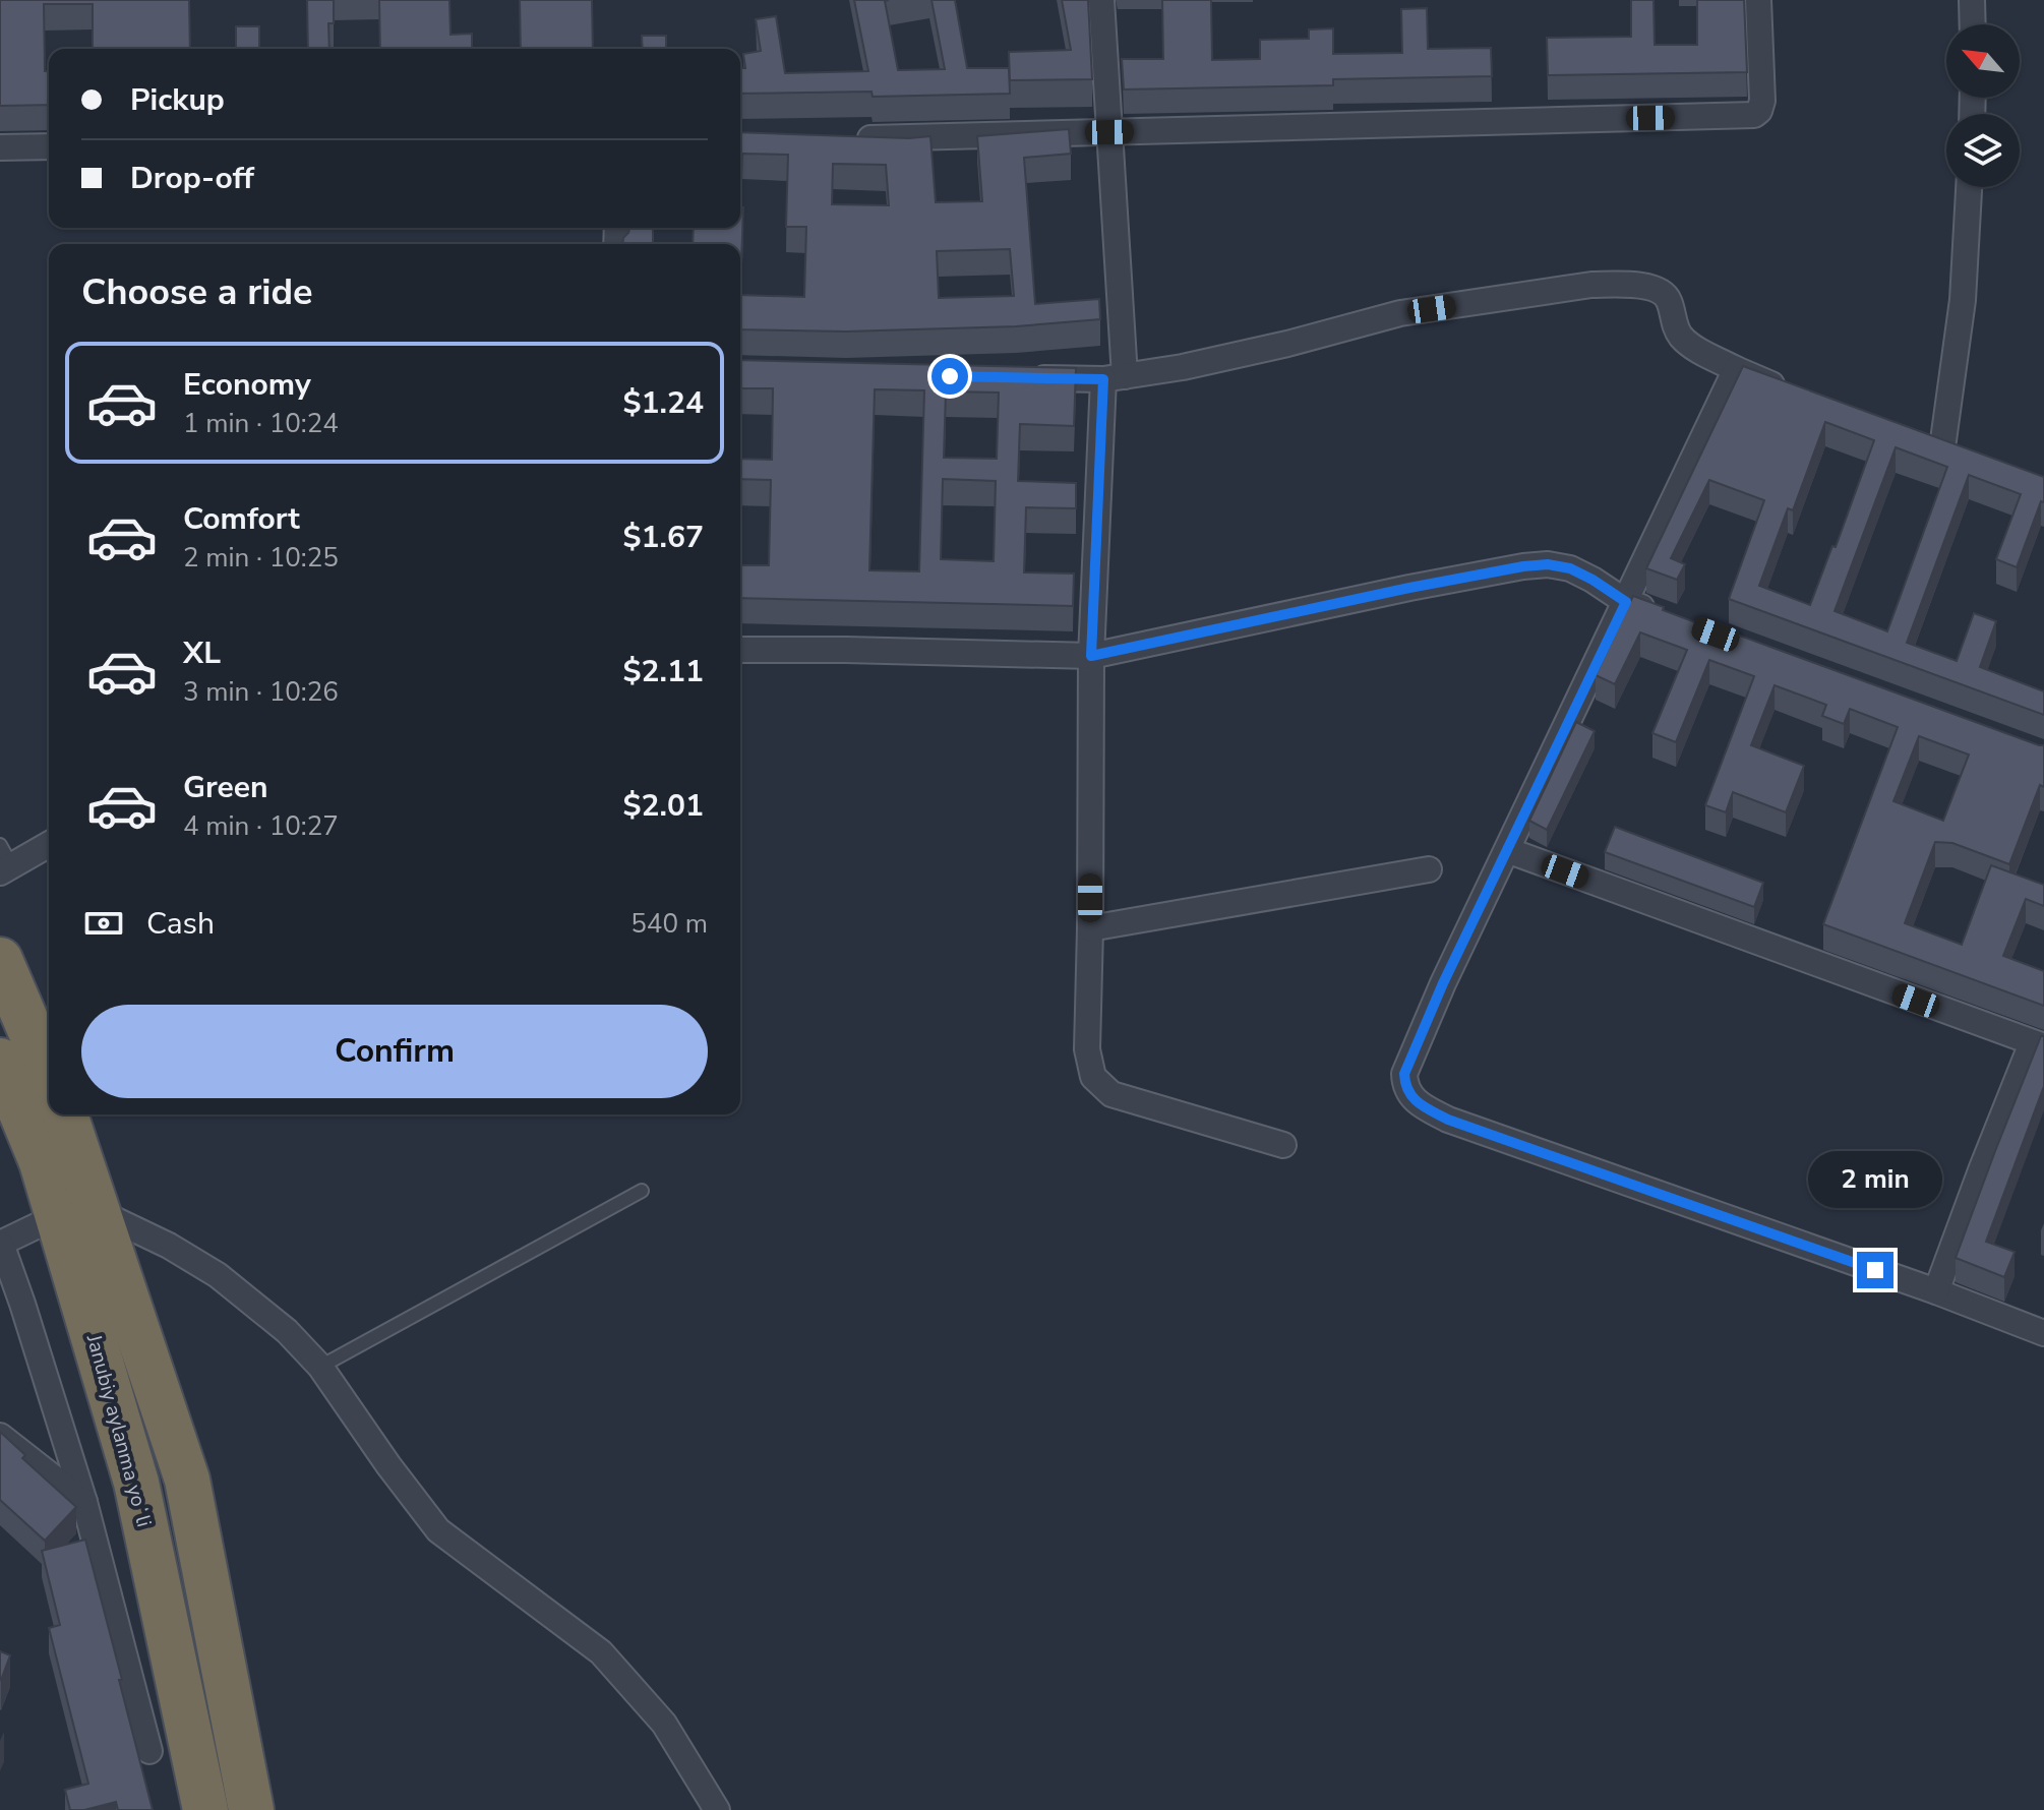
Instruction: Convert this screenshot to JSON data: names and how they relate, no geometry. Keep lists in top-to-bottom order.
{
  "streets": {
    "highway": ["Janubiy aylanma yoʻli"]
  },
  "north": "top left",
  "page": {
    "banner": ["Pickup", "Drop-off"],
    "heading": "Choose a ride",
    "list": [
      {
        "name": "Economy",
        "note": "1 min · 10:24",
        "value": "$1.24"
      },
      {
        "name": "Comfort",
        "note": "2 min · 10:25",
        "value": "$1.67"
      },
      {
        "name": "XL",
        "note": "3 min · 10:26",
        "value": "$2.11"
      },
      {
        "name": "Green",
        "note": "4 min · 10:27",
        "value": "$2.01"
      }
    ],
    "pay": ["Cash", "540 m"],
    "buttons": "Confirm",
    "bubble": "2 min"
  }
}
